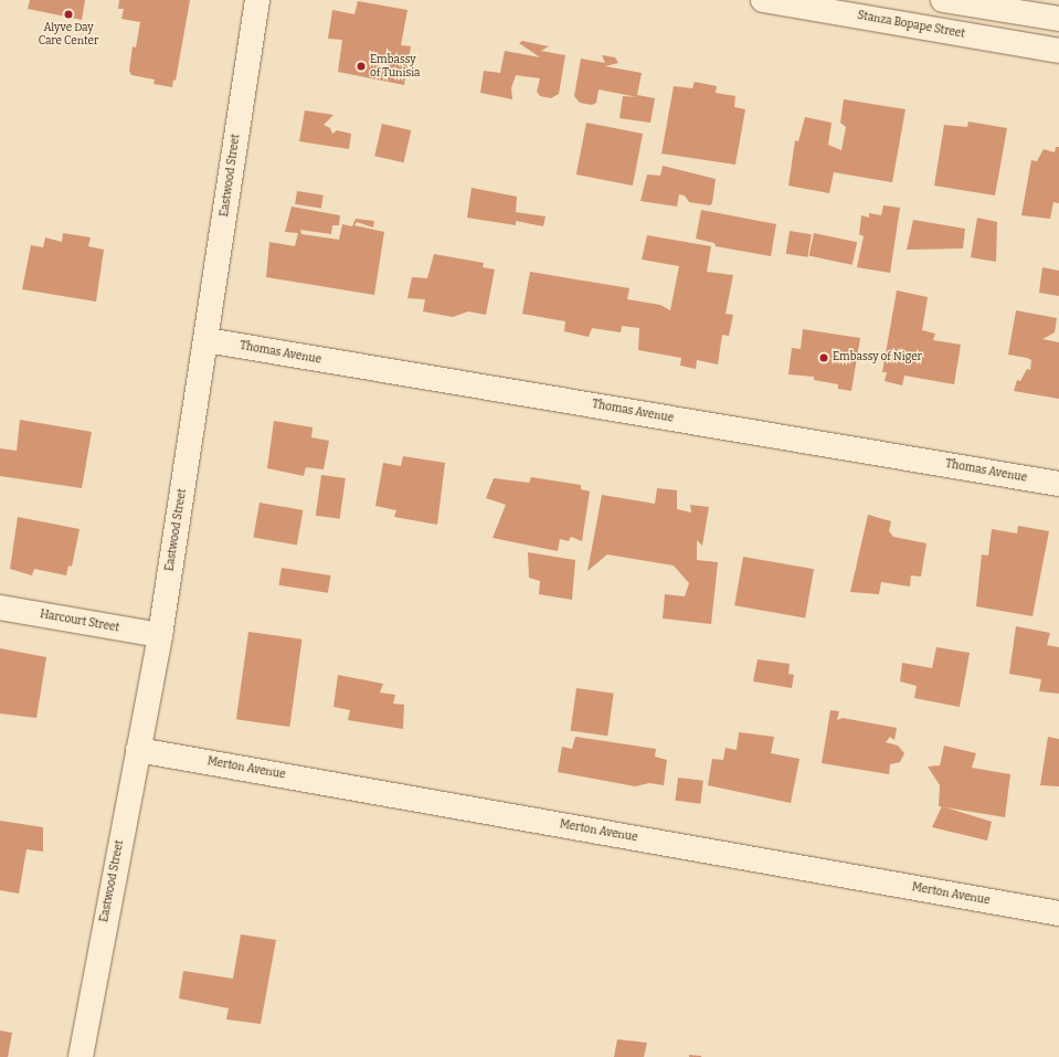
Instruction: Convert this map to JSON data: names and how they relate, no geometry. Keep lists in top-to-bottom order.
{
  "streets": {
    "street": [
      "Stanza Bopape Street",
      "Eastwood Street",
      "Thomas Avenue",
      "Harcourt Street",
      "Merton Avenue"
    ]
  },
  "crossings": [
    ["Eastwood Street", "Thomas Avenue"],
    ["Eastwood Street", "Harcourt Street"],
    ["Eastwood Street", "Merton Avenue"]
  ],
  "places": ["Alyve Day Care Center", "Embassy of Tunisia", "Embassy of Niger"]
}
